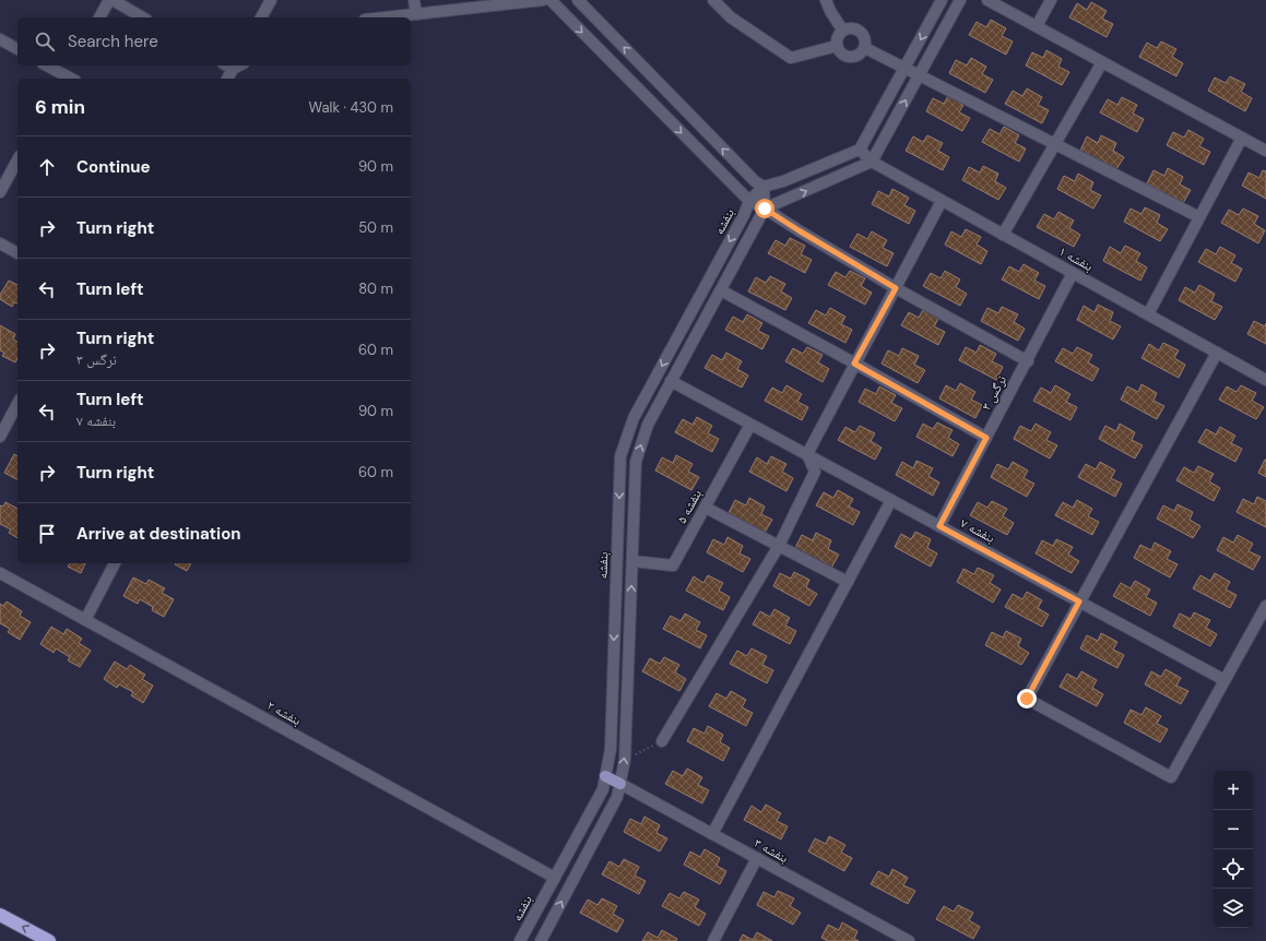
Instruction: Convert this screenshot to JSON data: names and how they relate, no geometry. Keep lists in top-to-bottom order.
{
  "streets": {
    "street": [
      "بنفشه",
      "بنفشه ۱",
      "نرگس ۳",
      "بنفشه ۵",
      "بنفشه ۷",
      "بنفشه ۲",
      "بنفشه ۳"
    ]
  },
  "crossings": [
    ["بنفشه", "بنفشه ۲"],
    ["بنفشه ۱", "نرگس ۳"],
    ["نرگس ۳", "بنفشه ۷"],
    ["بنفشه ۵", "بنفشه ۷"]
  ],
  "page": {
    "search": "Search here",
    "heading": ["6 min", "Walk · 430 m"],
    "list": [
      ["Continue", "90 m"],
      ["Turn right", "50 m"],
      ["Turn left", "80 m"],
      ["Turn right", "نرگس ۳", "60 m"],
      ["Turn left", "بنفشه ۷", "90 m"],
      ["Turn right", "60 m"],
      "Arrive at destination"
    ],
    "map_buttons": ["+", "−"]
  }
}
